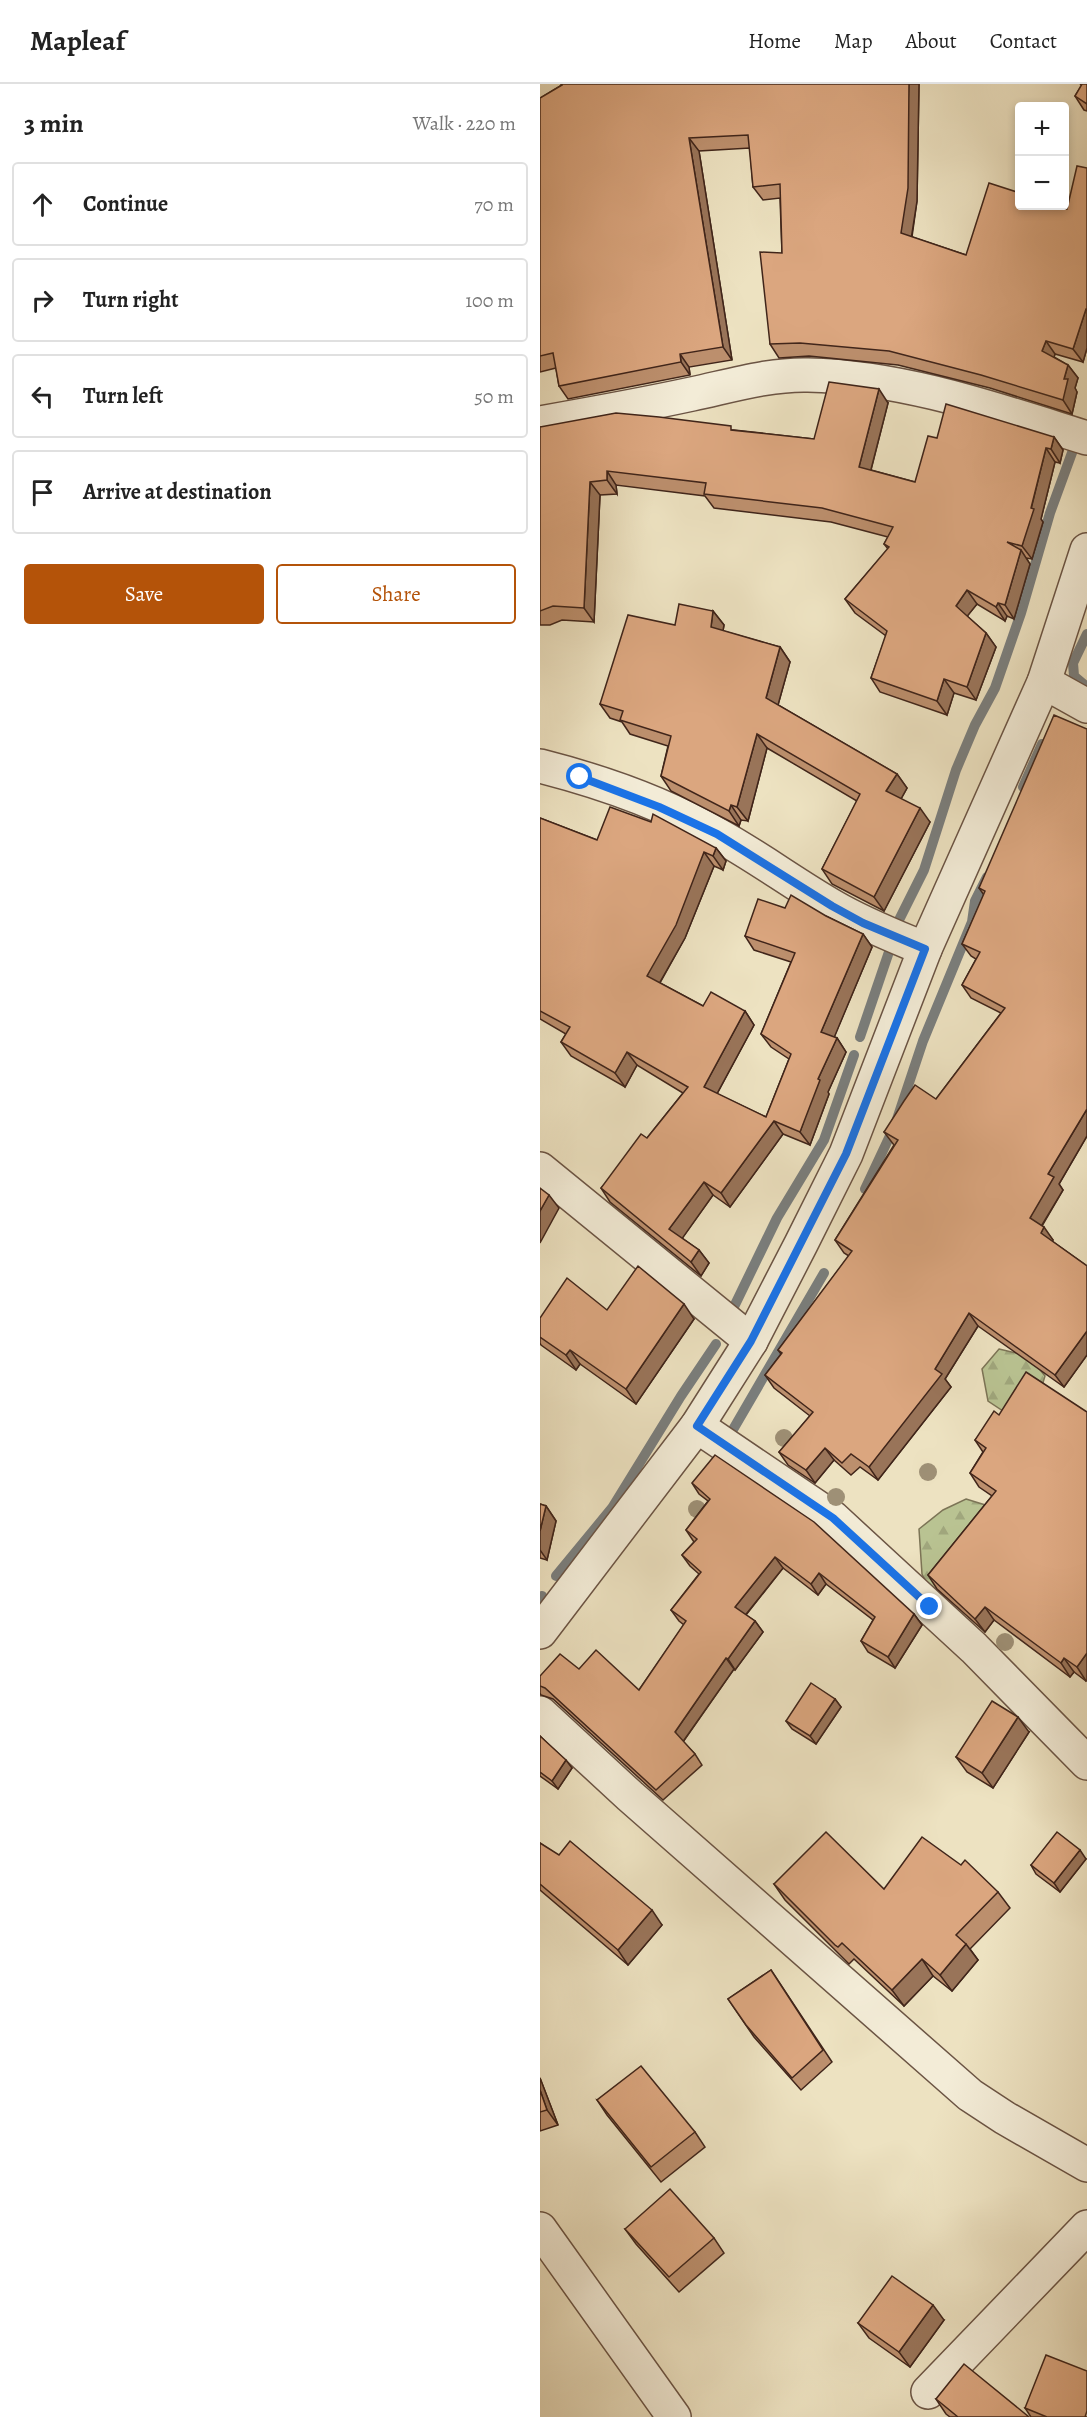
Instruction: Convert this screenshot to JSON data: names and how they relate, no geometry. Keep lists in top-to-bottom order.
{
  "page": {
    "header": "Mapleaf",
    "nav": [
      "Home",
      "Map",
      "About",
      "Contact"
    ],
    "heading": ["3 min", "Walk · 220 m"],
    "map_buttons": ["+", "−"],
    "list": [
      ["Continue", "70 m"],
      ["Turn right", "100 m"],
      ["Turn left", "50 m"],
      "Arrive at destination"
    ],
    "buttons": ["Save", "Share"]
  }
}
